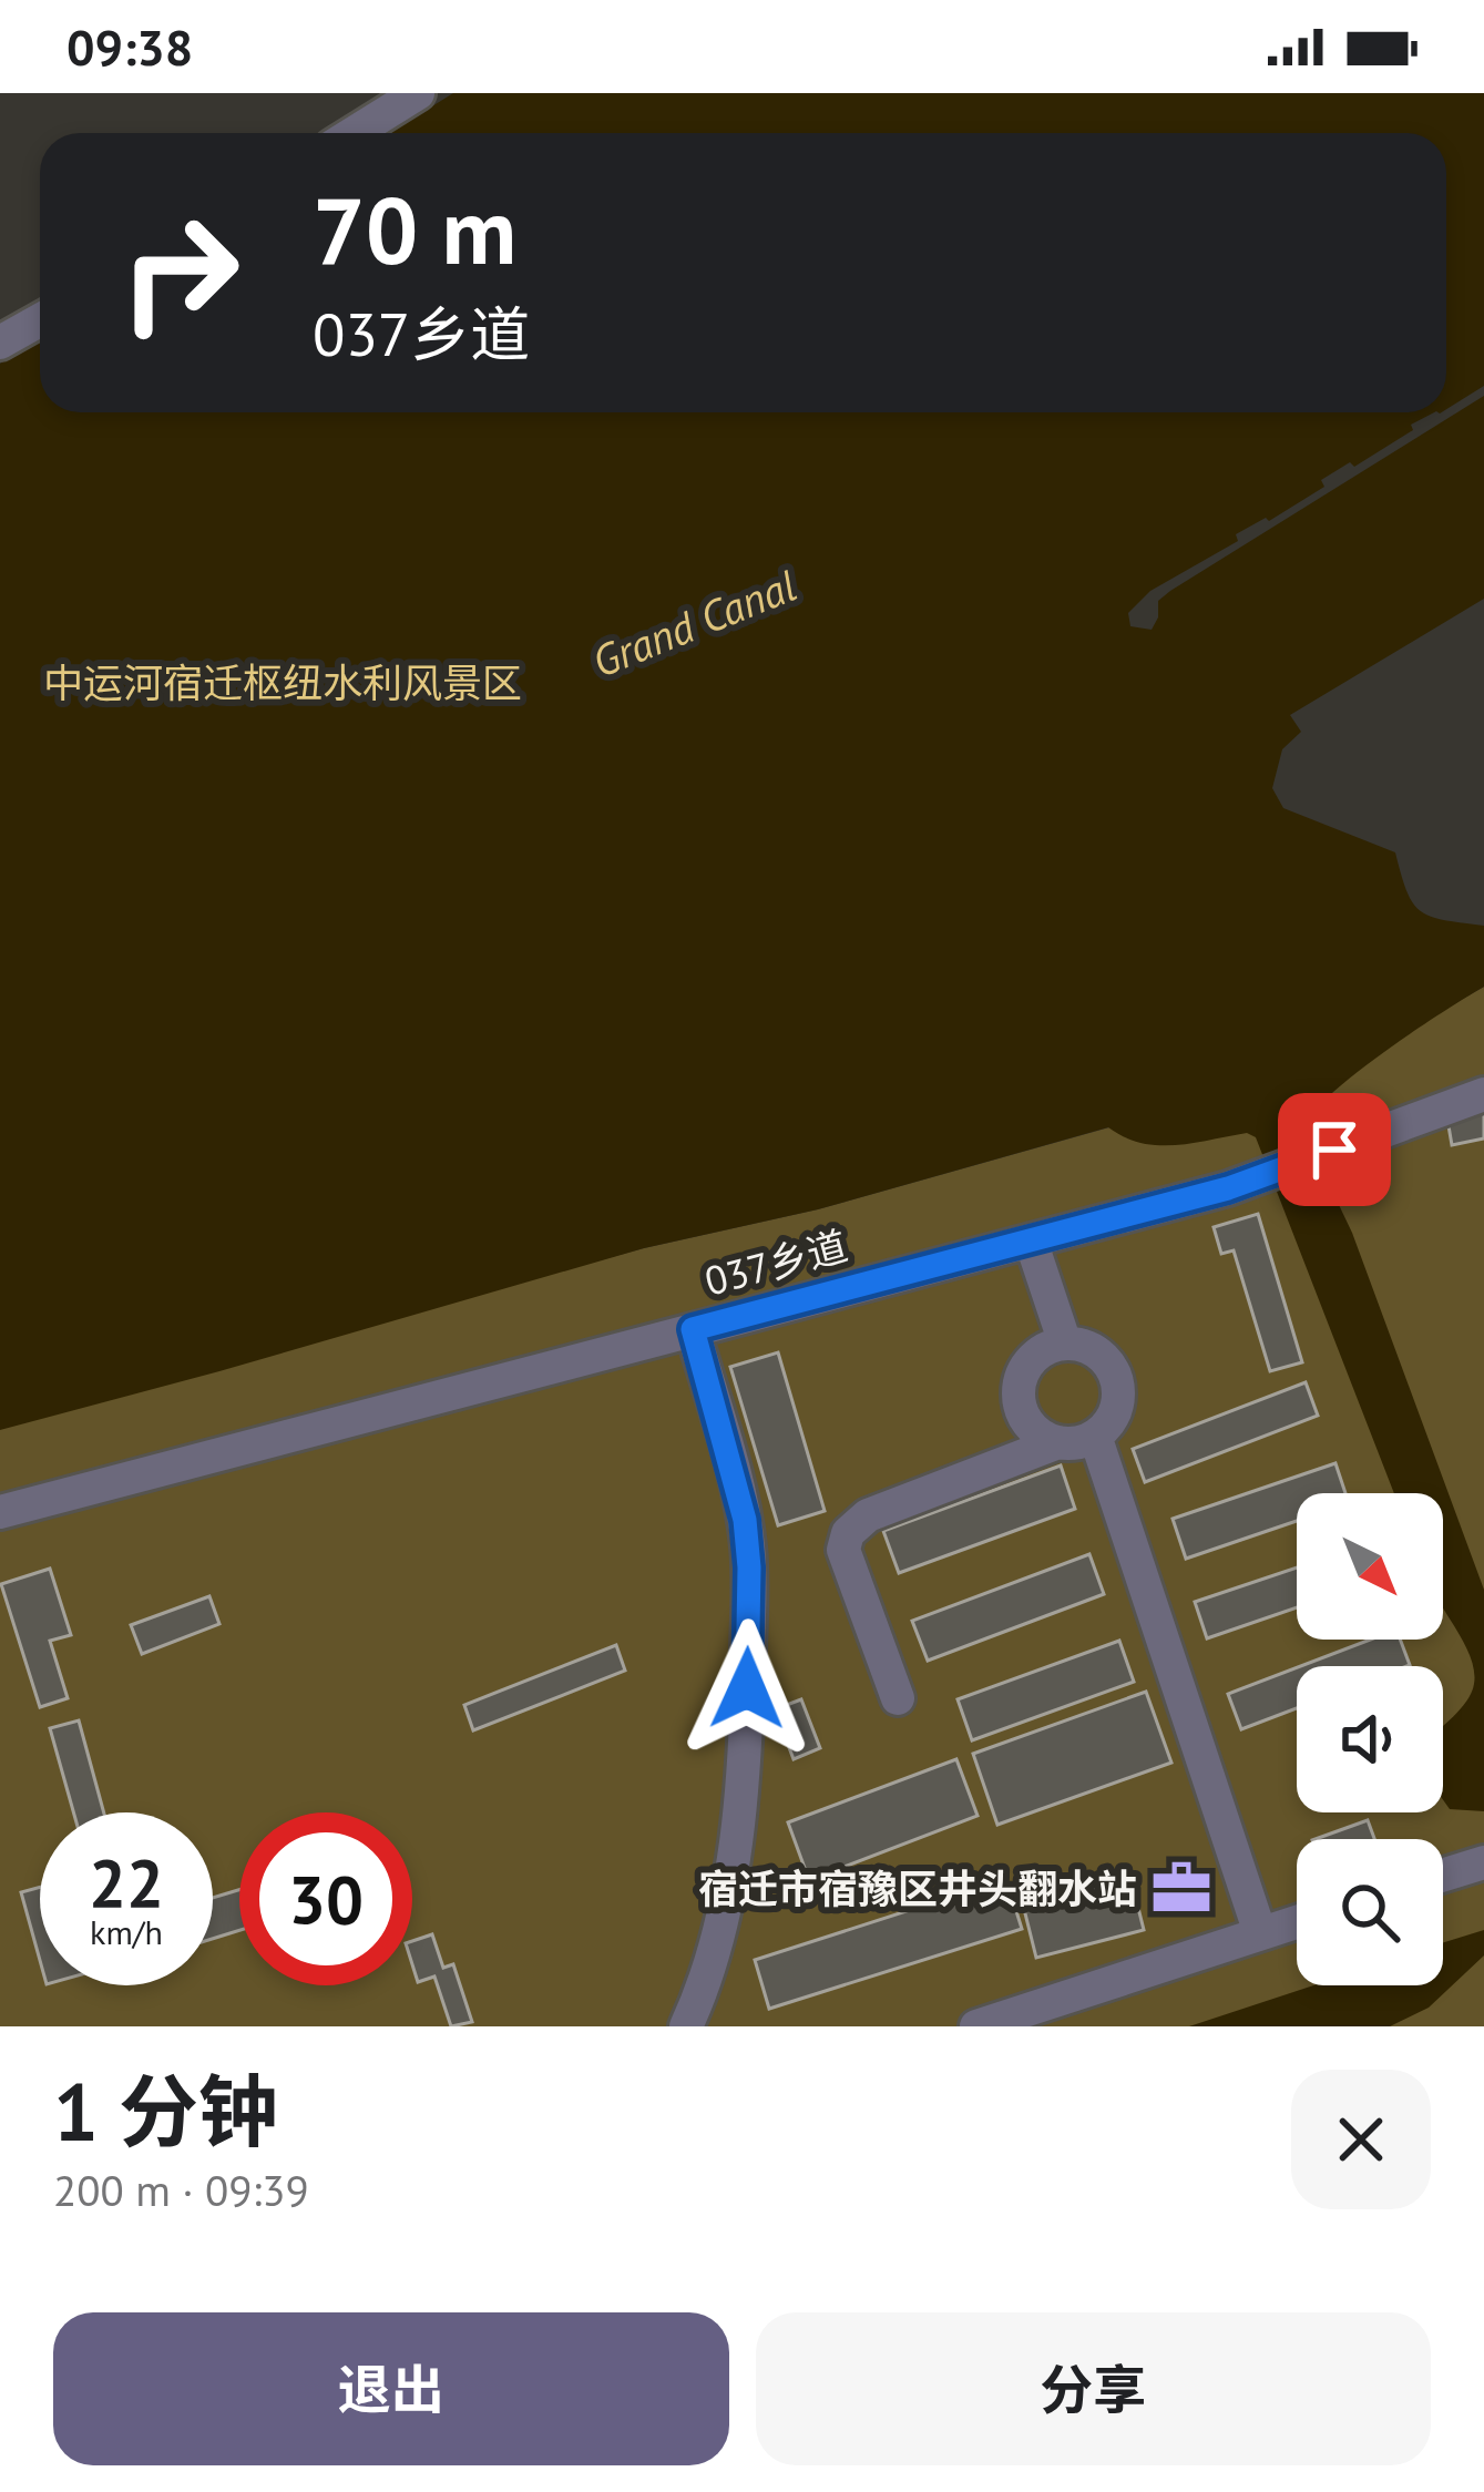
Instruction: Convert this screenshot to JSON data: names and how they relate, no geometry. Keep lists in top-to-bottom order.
{
  "streets": {
    "street": ["037乡道"]
  },
  "water": ["Grand Canal"],
  "parks": ["中运河宿迁枢纽水利风景区"],
  "places": {
    "office": ["宿迁市宿豫区井头翻水站"]
  },
  "north": "bottom right",
  "page": {
    "status": "09:38",
    "turn": ["70 m", "037乡道"],
    "speed": "22 km/h",
    "limit": "30",
    "heading": ["1 分钟", "200 m · 09:39"],
    "buttons": ["退出", "分享"]
  }
}
